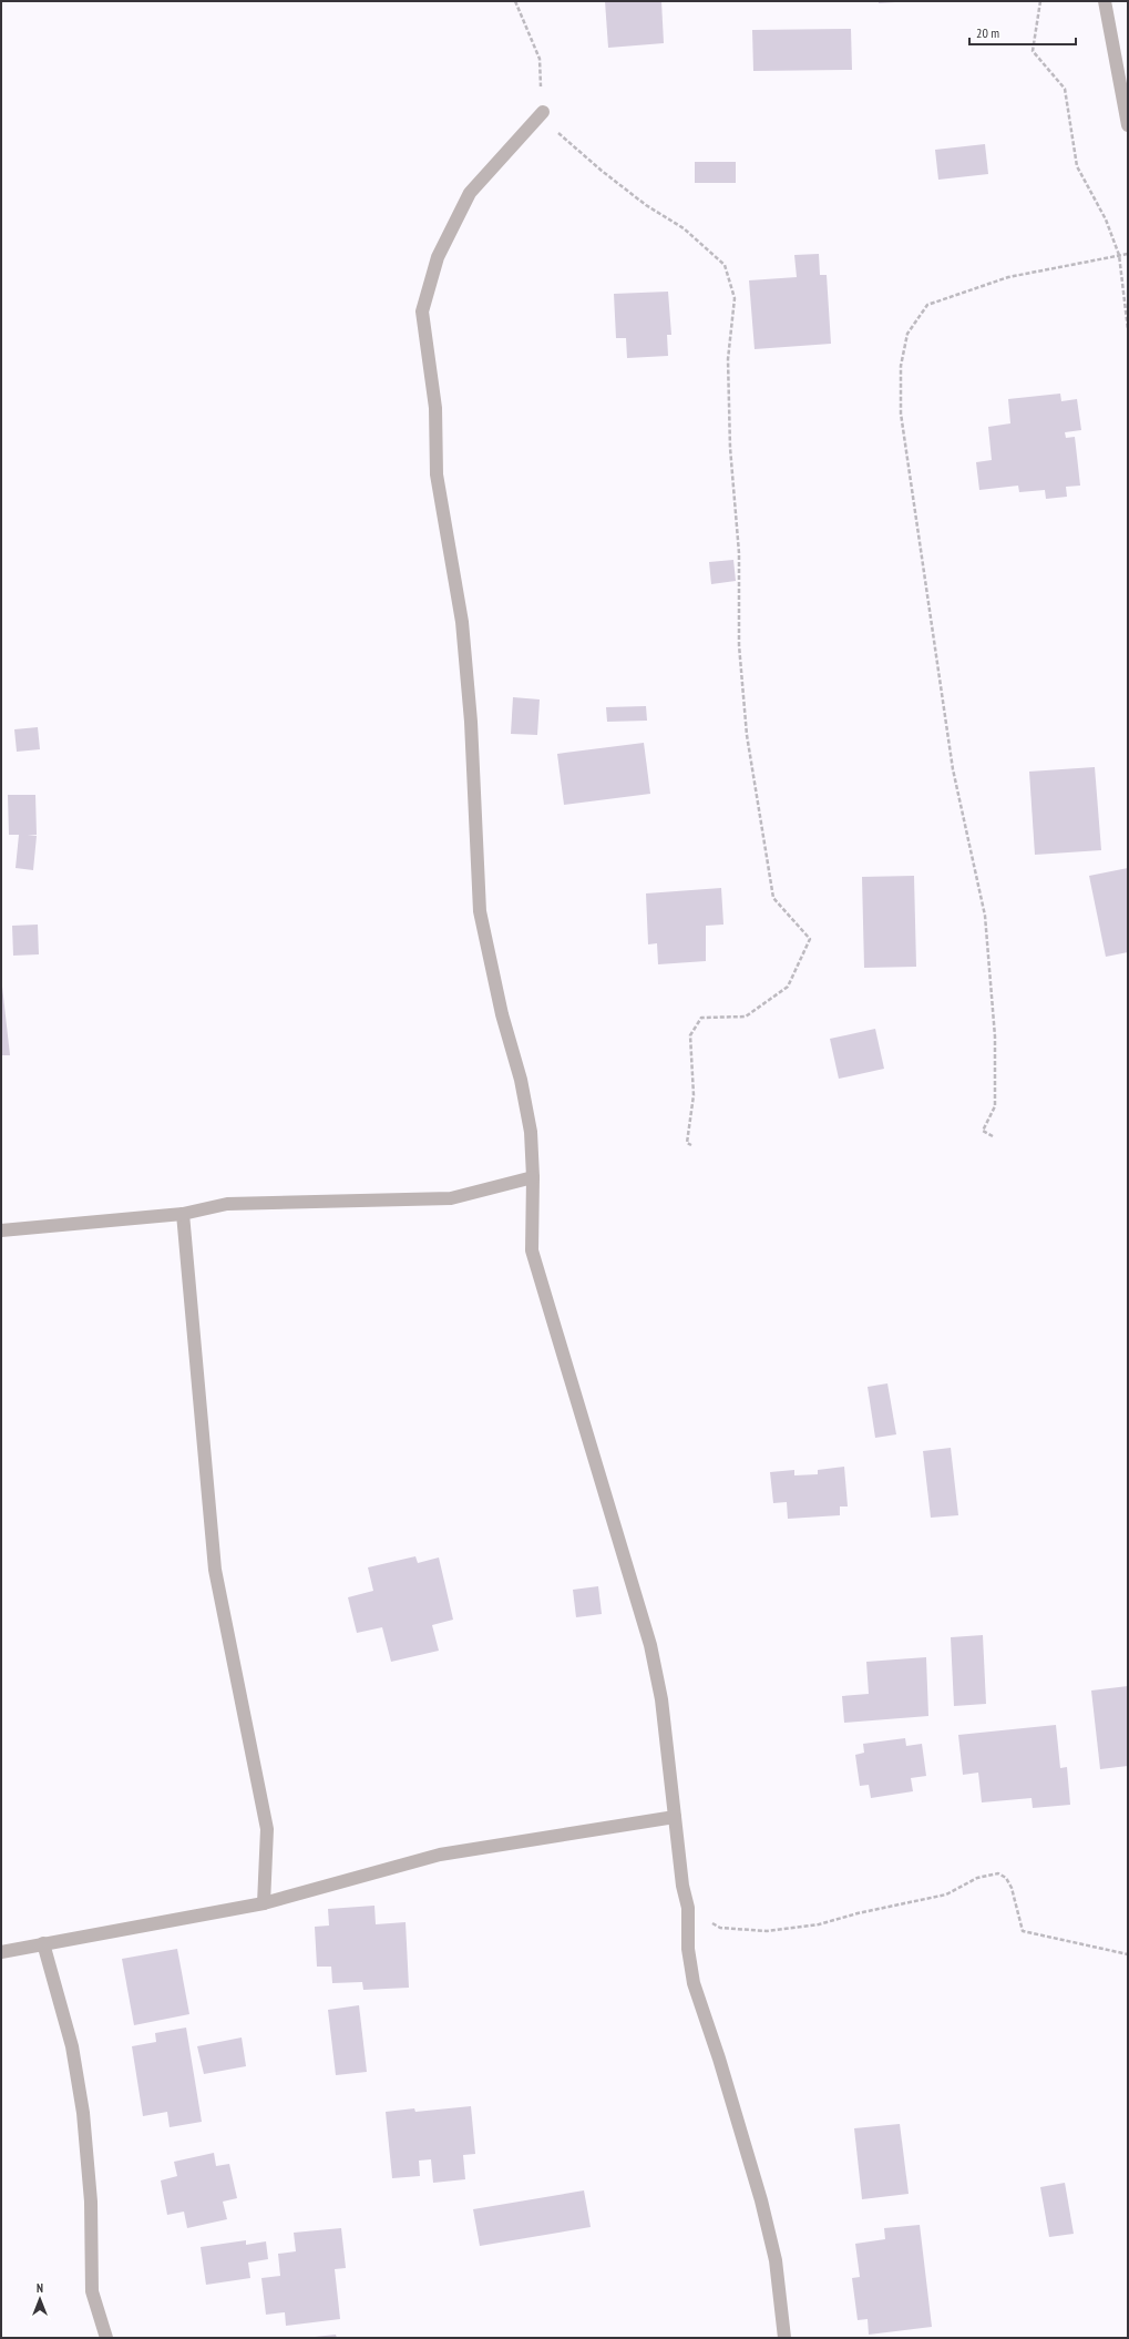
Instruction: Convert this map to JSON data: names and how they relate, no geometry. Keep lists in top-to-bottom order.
{
  "scale_bar": "20 m",
  "north": "top"
}
